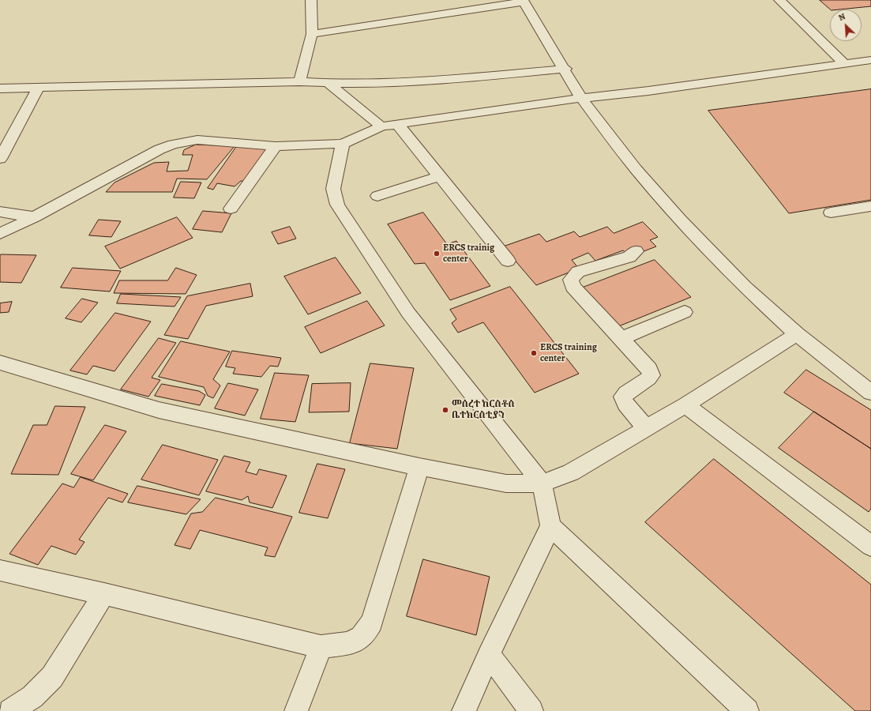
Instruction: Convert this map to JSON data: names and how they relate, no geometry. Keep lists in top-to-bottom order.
{
  "places": ["ERCS trainig center", "ERCS training center", "መሰረተ ከርስቶስ ቤተክርስቲያን"],
  "north": "top left"
}
